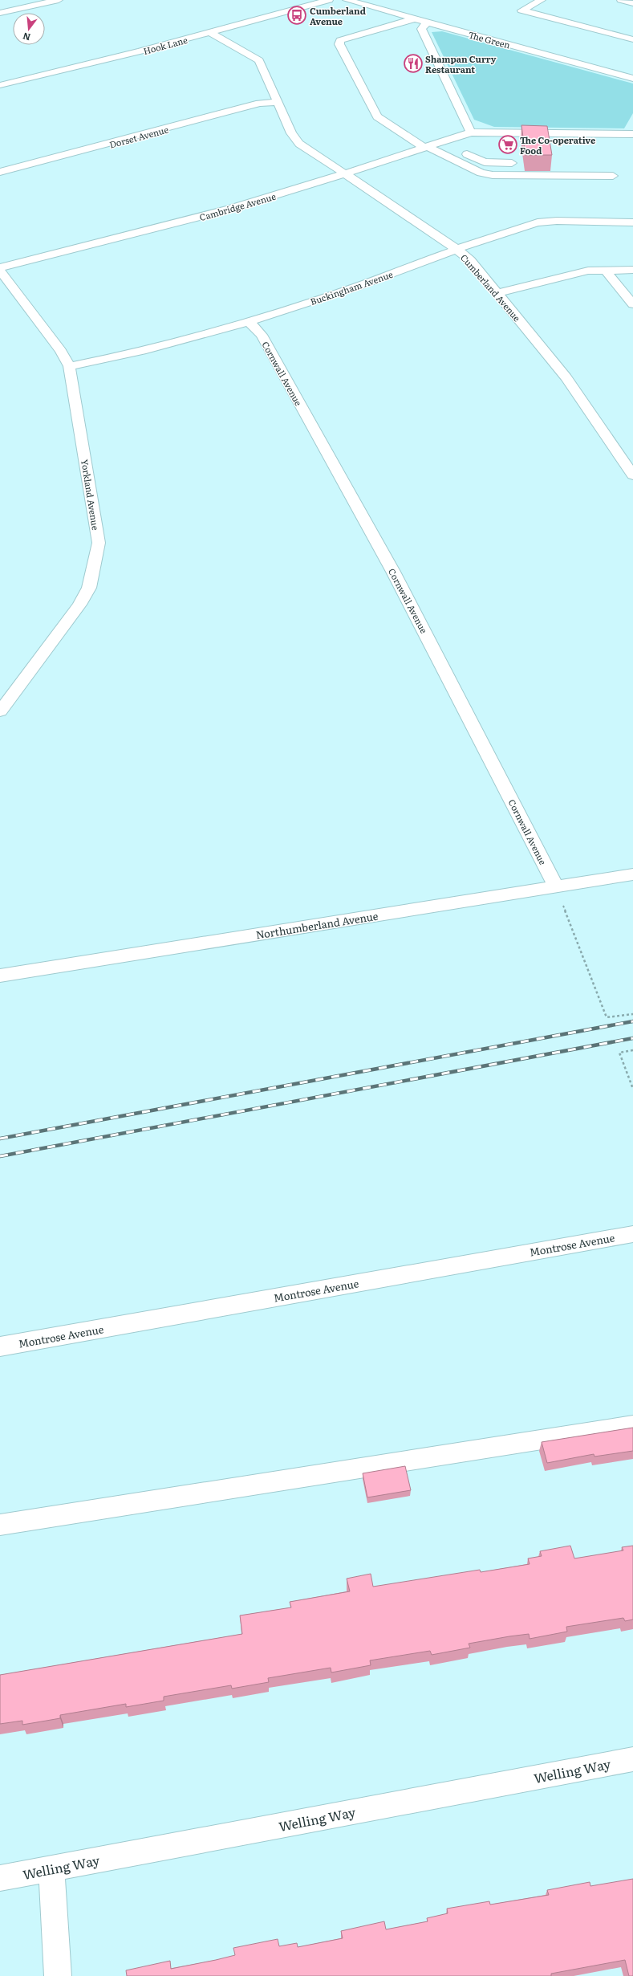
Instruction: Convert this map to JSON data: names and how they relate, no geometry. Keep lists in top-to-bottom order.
{
  "streets": {
    "street": [
      "The Green",
      "Hook Lane",
      "Dorset Avenue",
      "Cambridge Avenue",
      "Buckingham Avenue",
      "Cumberland Avenue",
      "Cornwall Avenue",
      "Yorkland Avenue",
      "Northumberland Avenue",
      "Montrose Avenue",
      "Welling Way"
    ]
  },
  "crossings": [
    ["Hook Lane", "Cumberland Avenue"],
    ["Dorset Avenue", "Cumberland Avenue"],
    ["Cambridge Avenue", "Cumberland Avenue"],
    ["Buckingham Avenue", "Cumberland Avenue"],
    ["Buckingham Avenue", "Cornwall Avenue"],
    ["Buckingham Avenue", "Yorkland Avenue"],
    ["Cornwall Avenue", "Northumberland Avenue"]
  ],
  "places": {
    "bus stop": ["Cumberland Avenue"],
    "restaurant": ["Shampan Curry Restaurant"],
    "supermarket": ["The Co-operative Food"]
  },
  "north": "bottom"
}
